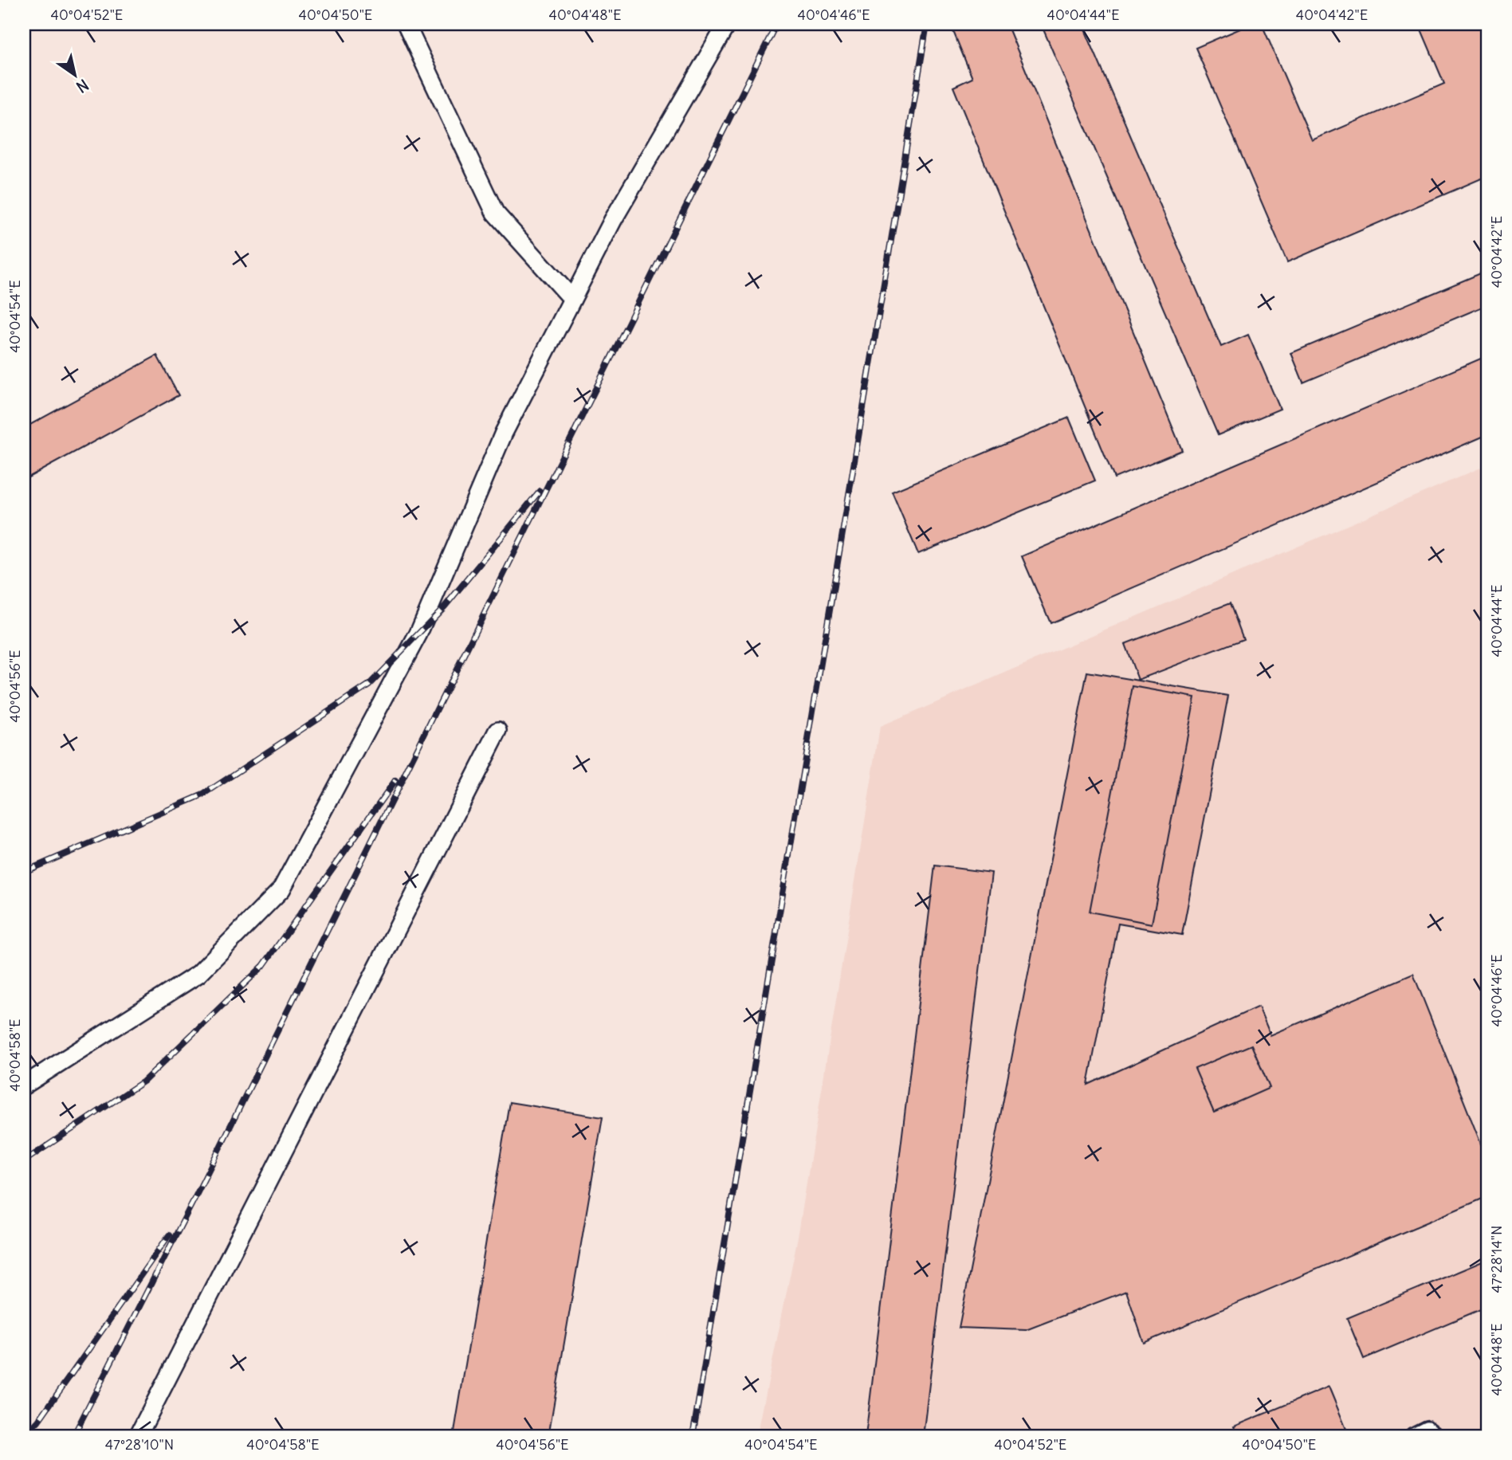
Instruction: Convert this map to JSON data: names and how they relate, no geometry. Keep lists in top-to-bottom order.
{
  "north": "bottom right",
  "coordinates": [
    "40°04'52\"E",
    "40°04'50\"E",
    "40°04'48\"E",
    "40°04'46\"E",
    "40°04'44\"E",
    "40°04'42\"E",
    "40°04'54\"E",
    "40°04'56\"E",
    "40°04'58\"E",
    "47°28'14\"N",
    "47°28'10\"N"
  ]
}
